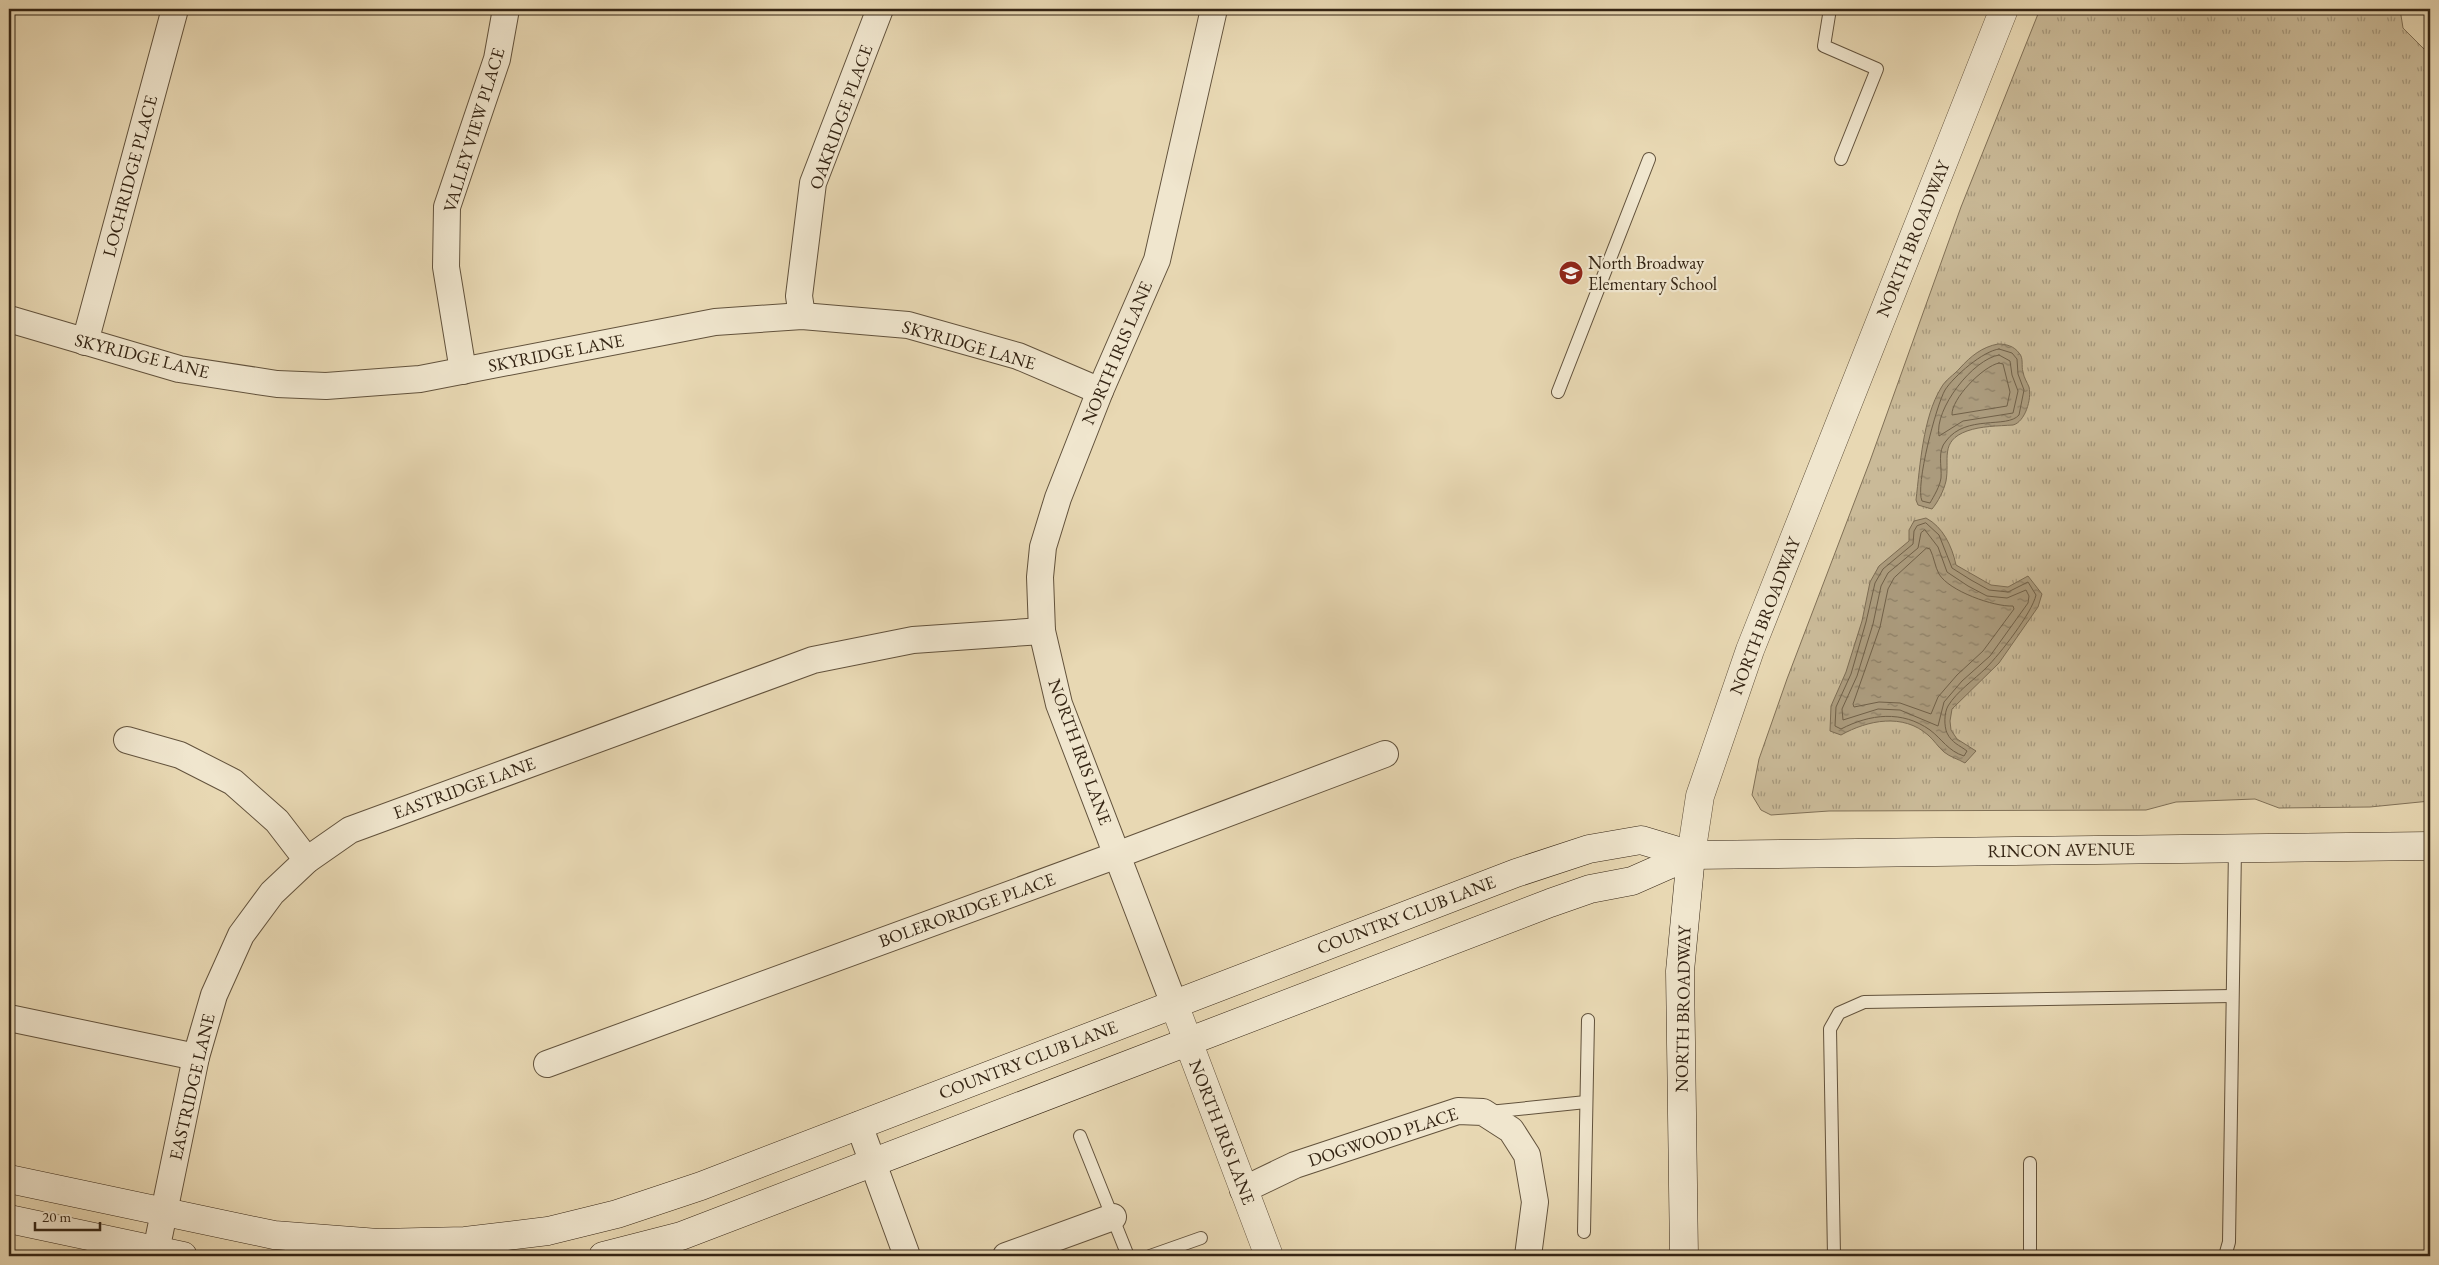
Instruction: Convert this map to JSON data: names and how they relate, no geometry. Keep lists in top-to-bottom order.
{
  "streets": {
    "main road": [
      "NORTH BROADWAY",
      "NORTH IRIS LANE",
      "RINCON AVENUE",
      "COUNTRY CLUB LANE"
    ],
    "street": [
      "OAKRIDGE PLACE",
      "VALLEY VIEW PLACE",
      "LOCHRIDGE PLACE",
      "SKYRIDGE LANE",
      "EASTRIDGE LANE",
      "BOLERORIDGE PLACE",
      "DOGWOOD PLACE"
    ]
  },
  "crossings": [
    ["OAKRIDGE PLACE", "SKYRIDGE LANE"],
    ["VALLEY VIEW PLACE", "SKYRIDGE LANE"],
    ["LOCHRIDGE PLACE", "SKYRIDGE LANE"],
    ["NORTH BROADWAY", "RINCON AVENUE"],
    ["NORTH BROADWAY", "COUNTRY CLUB LANE"],
    ["SKYRIDGE LANE", "NORTH IRIS LANE"],
    ["NORTH IRIS LANE", "EASTRIDGE LANE"],
    ["NORTH IRIS LANE", "BOLERORIDGE PLACE"],
    ["NORTH IRIS LANE", "COUNTRY CLUB LANE"],
    ["NORTH IRIS LANE", "DOGWOOD PLACE"],
    ["EASTRIDGE LANE", "COUNTRY CLUB LANE"],
    ["RINCON AVENUE", "COUNTRY CLUB LANE"]
  ],
  "places": {
    "school or university": ["North Broadway Elementary School"]
  },
  "scale_bar": "20 m"
}
